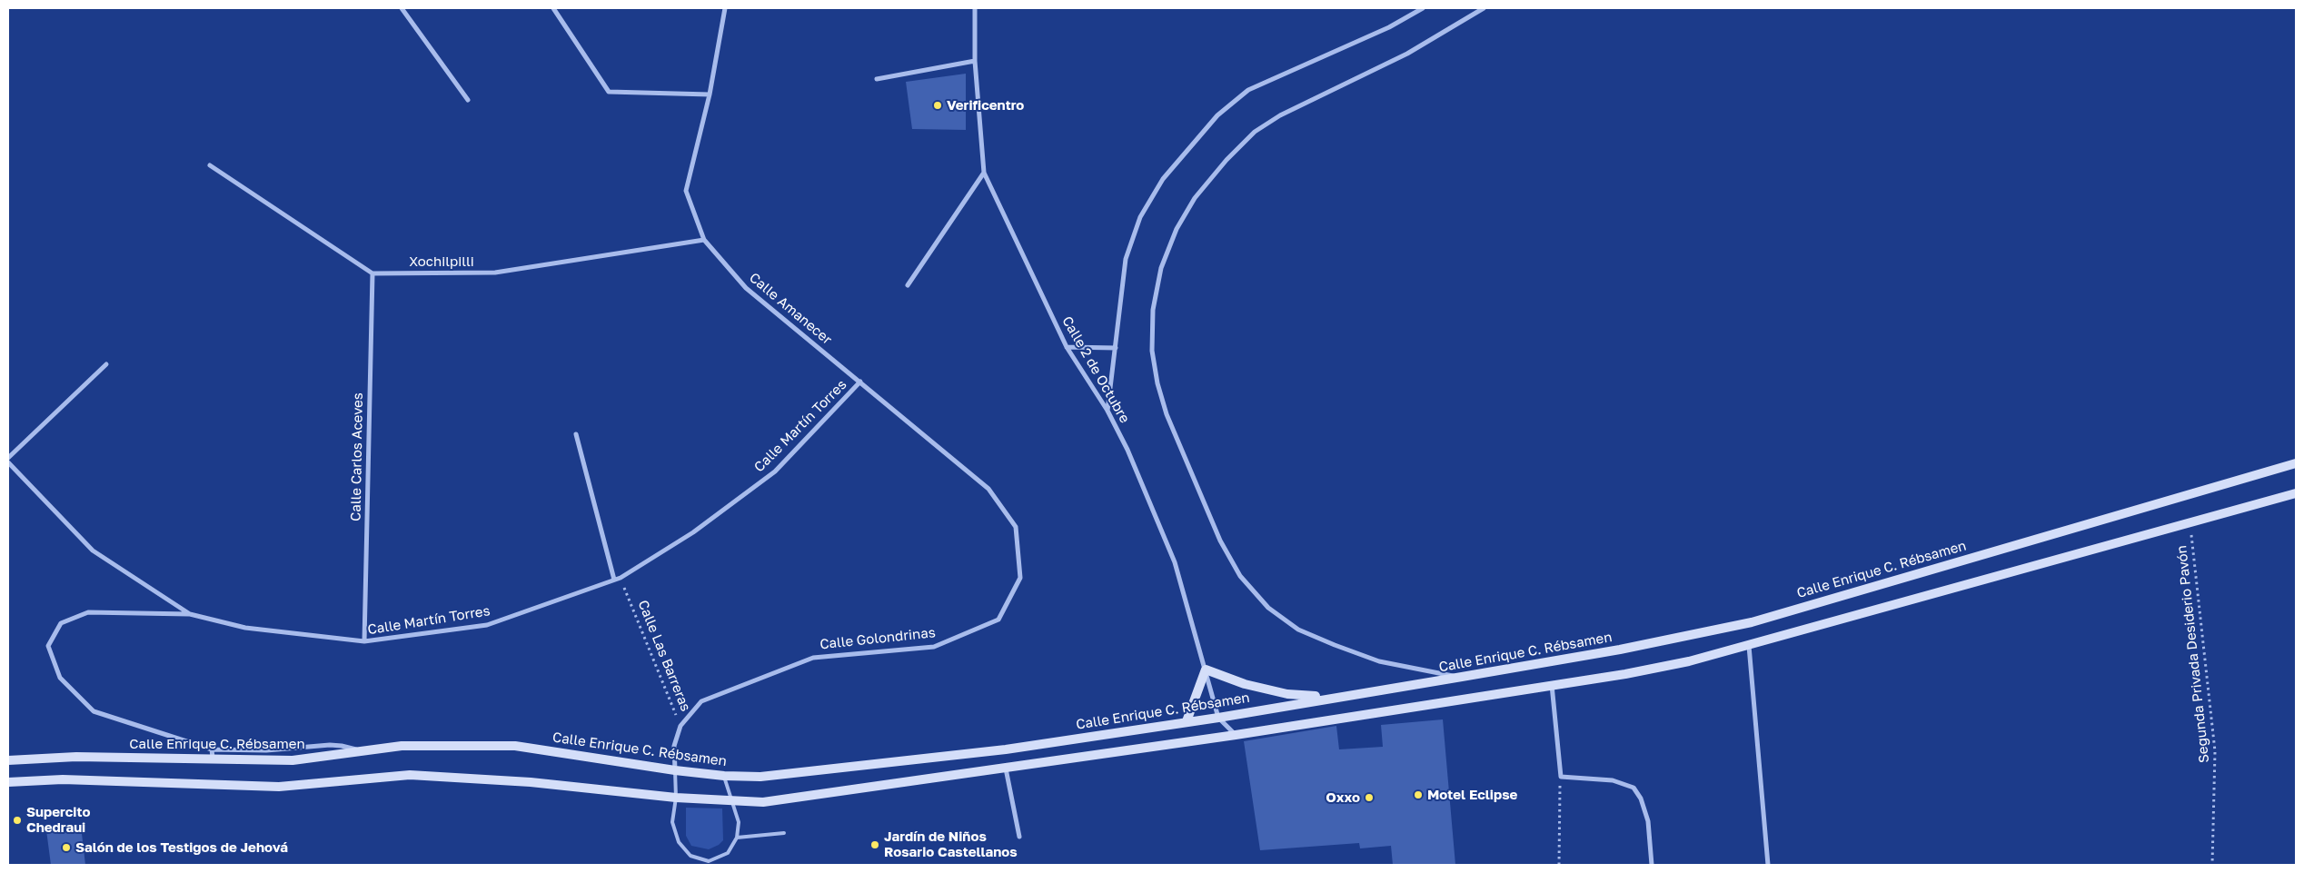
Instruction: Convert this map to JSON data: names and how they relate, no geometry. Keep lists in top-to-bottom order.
{
  "streets": {
    "main road": ["Calle Enrique C. Rébsamen"],
    "street": [
      "Xochilpilli",
      "Calle Amanecer",
      "Calle 2 de Octubre",
      "Calle Martín Torres",
      "Calle Carlos Aceves",
      "Calle Golondrinas",
      "Calle Las Barreras"
    ],
    "path": ["Segunda Privada Desiderio Pavón"]
  },
  "crossings": [
    ["Xochilpilli", "Calle Amanecer"],
    ["Xochilpilli", "Calle Carlos Aceves"],
    ["Calle Amanecer", "Calle Martín Torres"],
    ["Calle Amanecer", "Calle Golondrinas"],
    ["Calle 2 de Octubre", "Calle Enrique C. Rébsamen"],
    ["Calle Martín Torres", "Calle Carlos Aceves"],
    ["Calle Martín Torres", "Calle Golondrinas"],
    ["Calle Martín Torres", "Calle Las Barreras"],
    ["Calle Enrique C. Rébsamen", "Calle Las Barreras"],
    ["Calle Golondrinas", "Calle Las Barreras"]
  ],
  "places": [
    "Verificentro",
    "Motel Eclipse",
    "Oxxo",
    "Supercito Chedraui",
    "Jardín de Niños Rosario Castellanos",
    "Salón de los Testigos de Jehová"
  ]
}
